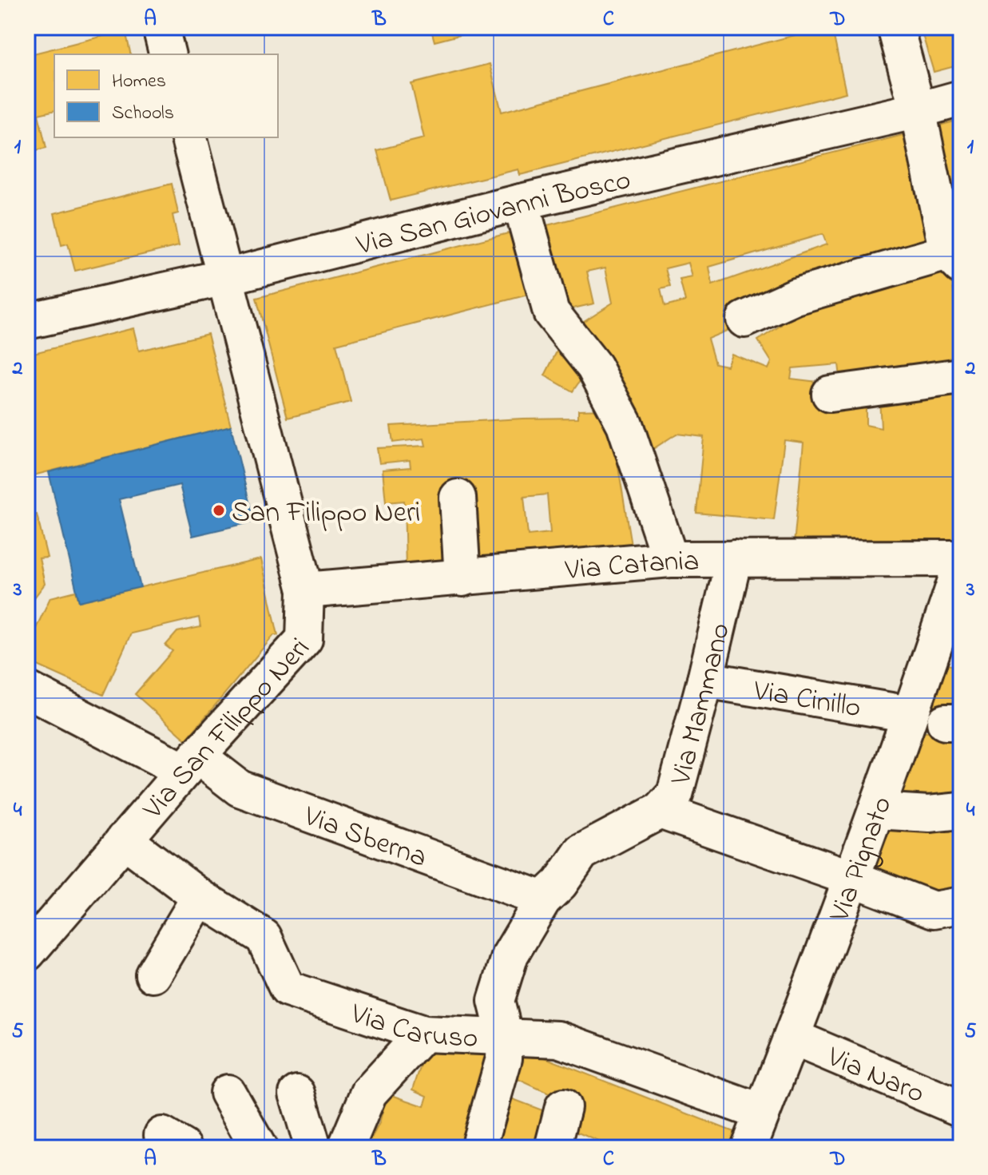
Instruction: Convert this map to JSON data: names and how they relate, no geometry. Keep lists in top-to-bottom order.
{
  "streets": {
    "street": [
      "Via San Giovanni Bosco",
      "Via Catania",
      "Via Cinillo",
      "Via Mammano",
      "Via San Filippo Neri",
      "Via Sberna",
      "Via Pignato",
      "Via Caruso",
      "Via Naro"
    ]
  },
  "crossings": [
    ["Via San Giovanni Bosco", "Via San Filippo Neri"],
    ["Via Catania", "Via Mammano"],
    ["Via Catania", "Via San Filippo Neri"],
    ["Via Cinillo", "Via Mammano"],
    ["Via Cinillo", "Via Pignato"],
    ["Via Mammano", "Via Sberna"],
    ["Via Mammano", "Via Caruso"],
    ["Via San Filippo Neri", "Via Sberna"],
    ["Via San Filippo Neri", "Via Caruso"],
    ["Via Pignato", "Via Caruso"],
    ["Via Pignato", "Via Naro"]
  ],
  "places": ["San Filippo Neri"],
  "legend": ["Homes", "Schools"],
  "grid": {
    "columns": [
      "A",
      "B",
      "C",
      "D"
    ],
    "rows": [
      "1",
      "2",
      "3",
      "4",
      "5"
    ]
  }
}
